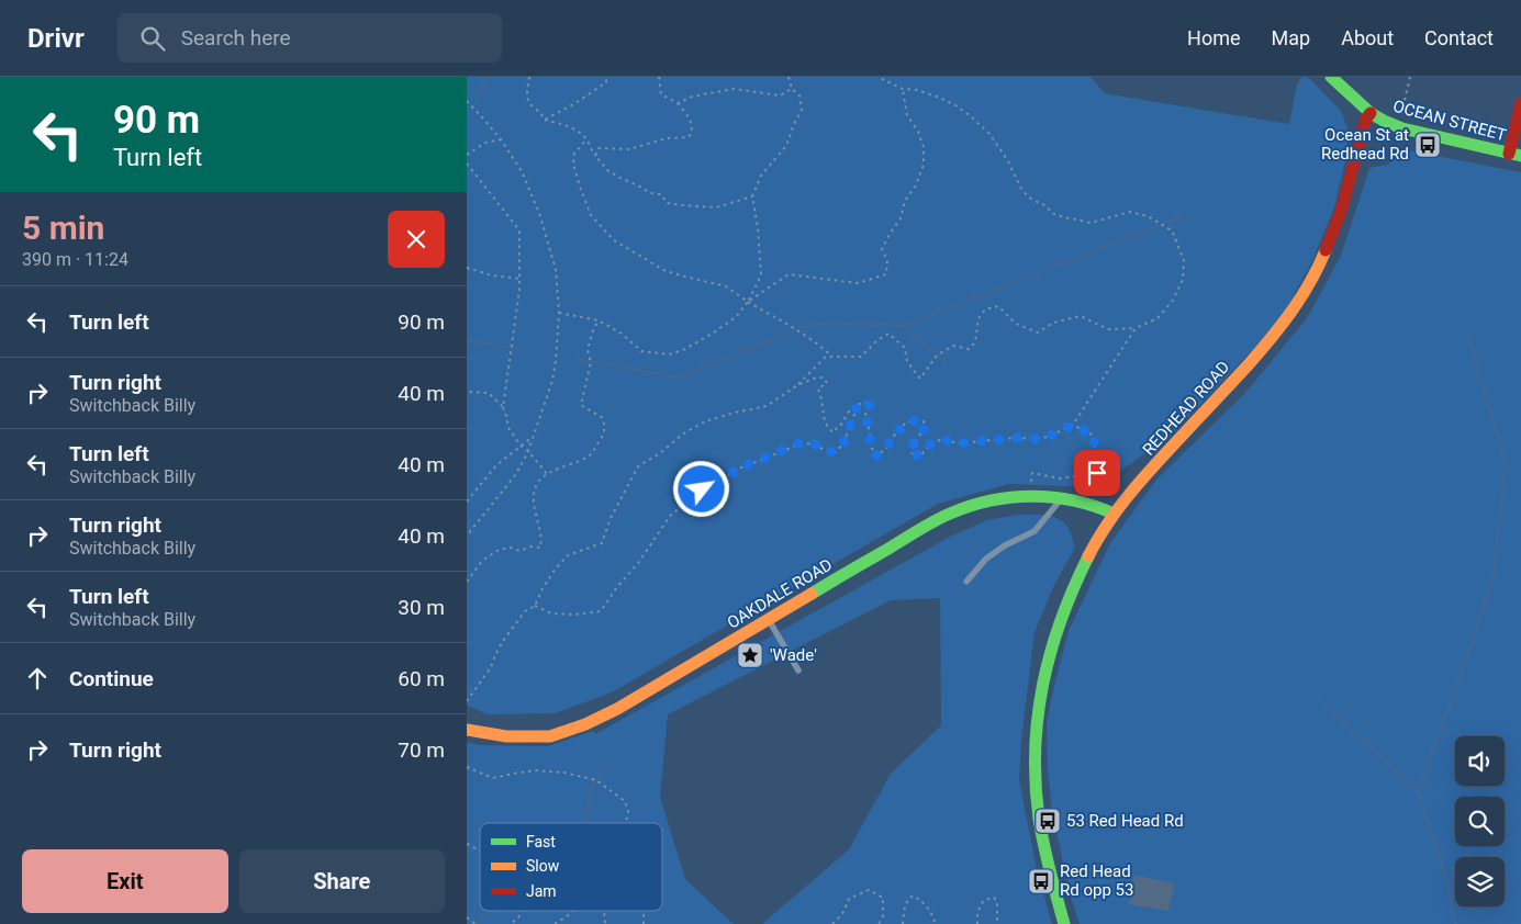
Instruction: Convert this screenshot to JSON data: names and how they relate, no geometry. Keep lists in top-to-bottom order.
{
  "streets": {
    "main road": ["OCEAN STREET", "REDHEAD ROAD", "OAKDALE ROAD"]
  },
  "crossings": [
    ["OCEAN STREET", "REDHEAD ROAD"],
    ["REDHEAD ROAD", "OAKDALE ROAD"]
  ],
  "places": {
    "bus stop": ["Ocean St at Redhead Rd", "53 Red Head Rd", "Red Head Rd opp 53"],
    "place": ["'Wade'"]
  },
  "legend": ["Fast", "Slow", "Jam"],
  "page": {
    "header": "Drivr",
    "search": "Search here",
    "nav": [
      "Home",
      "Map",
      "About",
      "Contact"
    ],
    "turn": ["90 m", "Turn left"],
    "heading": ["5 min", "390 m · 11:24"],
    "list": [
      {
        "name": "Turn left",
        "value": "90 m"
      },
      {
        "name": "Turn right",
        "note": "Switchback Billy",
        "value": "40 m"
      },
      {
        "name": "Turn left",
        "note": "Switchback Billy",
        "value": "40 m"
      },
      {
        "name": "Turn right",
        "note": "Switchback Billy",
        "value": "40 m"
      },
      {
        "name": "Turn left",
        "note": "Switchback Billy",
        "value": "30 m"
      },
      {
        "name": "Continue",
        "value": "60 m"
      },
      {
        "name": "Turn right",
        "value": "70 m"
      }
    ],
    "buttons": ["Exit", "Share"]
  }
}
